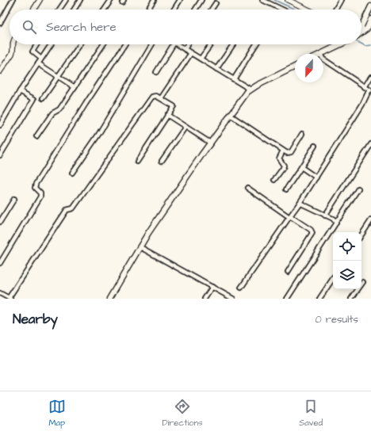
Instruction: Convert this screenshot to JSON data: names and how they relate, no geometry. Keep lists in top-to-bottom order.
{
  "north": "bottom",
  "page": {
    "search": "Search here",
    "heading": ["Nearby", "0 results"],
    "nav": ["Map", "Directions", "Saved"]
  }
}
